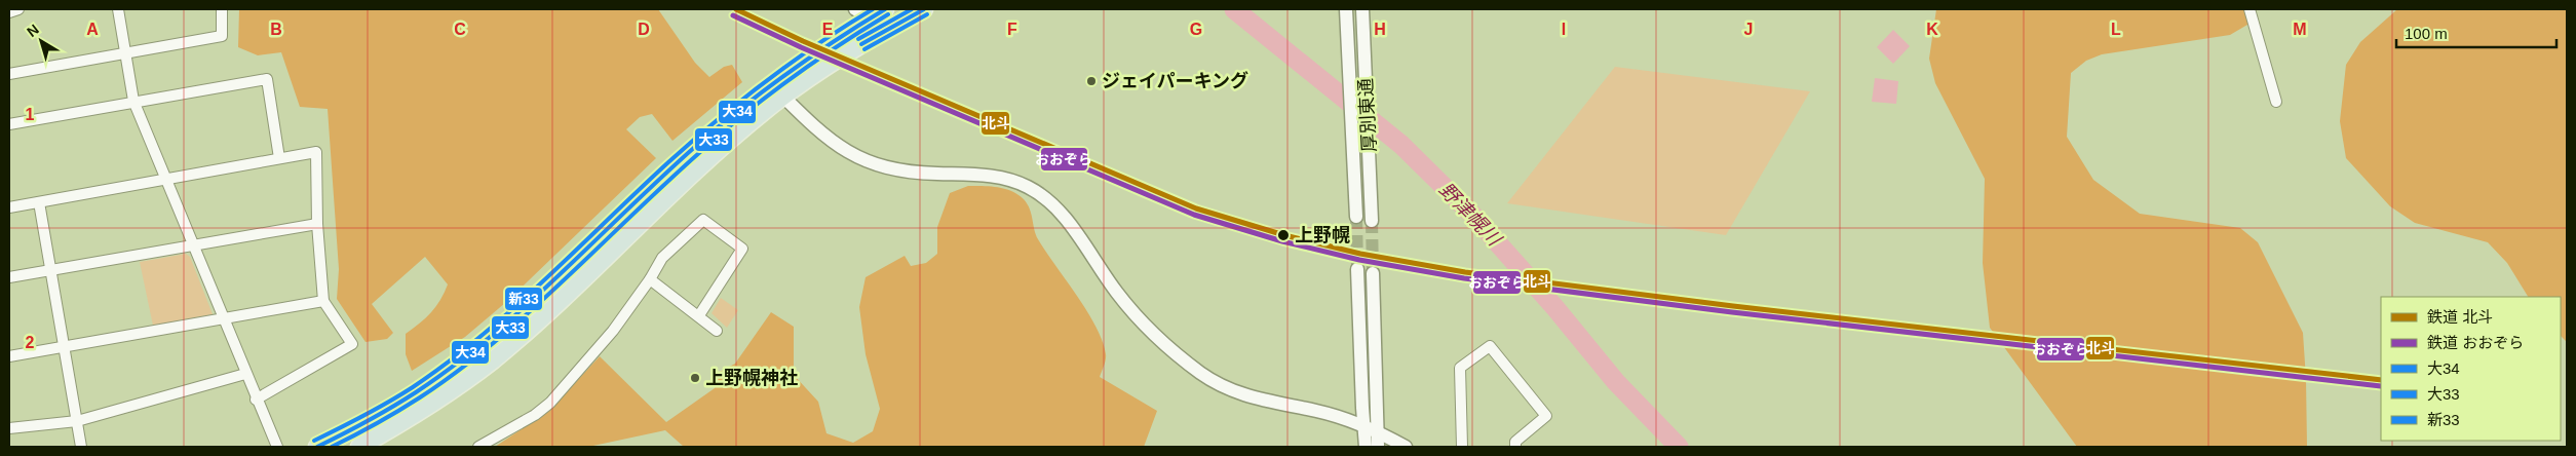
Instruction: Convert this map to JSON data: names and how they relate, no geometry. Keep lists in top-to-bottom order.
{
  "streets": {
    "street": ["厚別東通"]
  },
  "water": ["野津幌川"],
  "places": ["ジェイパーキング", "上野幌", "上野幌神社"],
  "lines": [
    "rail line 北斗",
    "transit line 大34",
    "transit line 新33",
    "transit line 大33",
    "rail line おおぞら"
  ],
  "legend": [
    "鉄道 北斗",
    "鉄道 おおぞら",
    "大34",
    "大33",
    "新33"
  ],
  "scale_bar": "100 m",
  "north": "top left",
  "grid": {
    "columns": [
      "A",
      "B",
      "C",
      "D",
      "E",
      "F",
      "G",
      "H",
      "I",
      "J",
      "K",
      "L",
      "M"
    ],
    "rows": ["1", "2"]
  }
}
